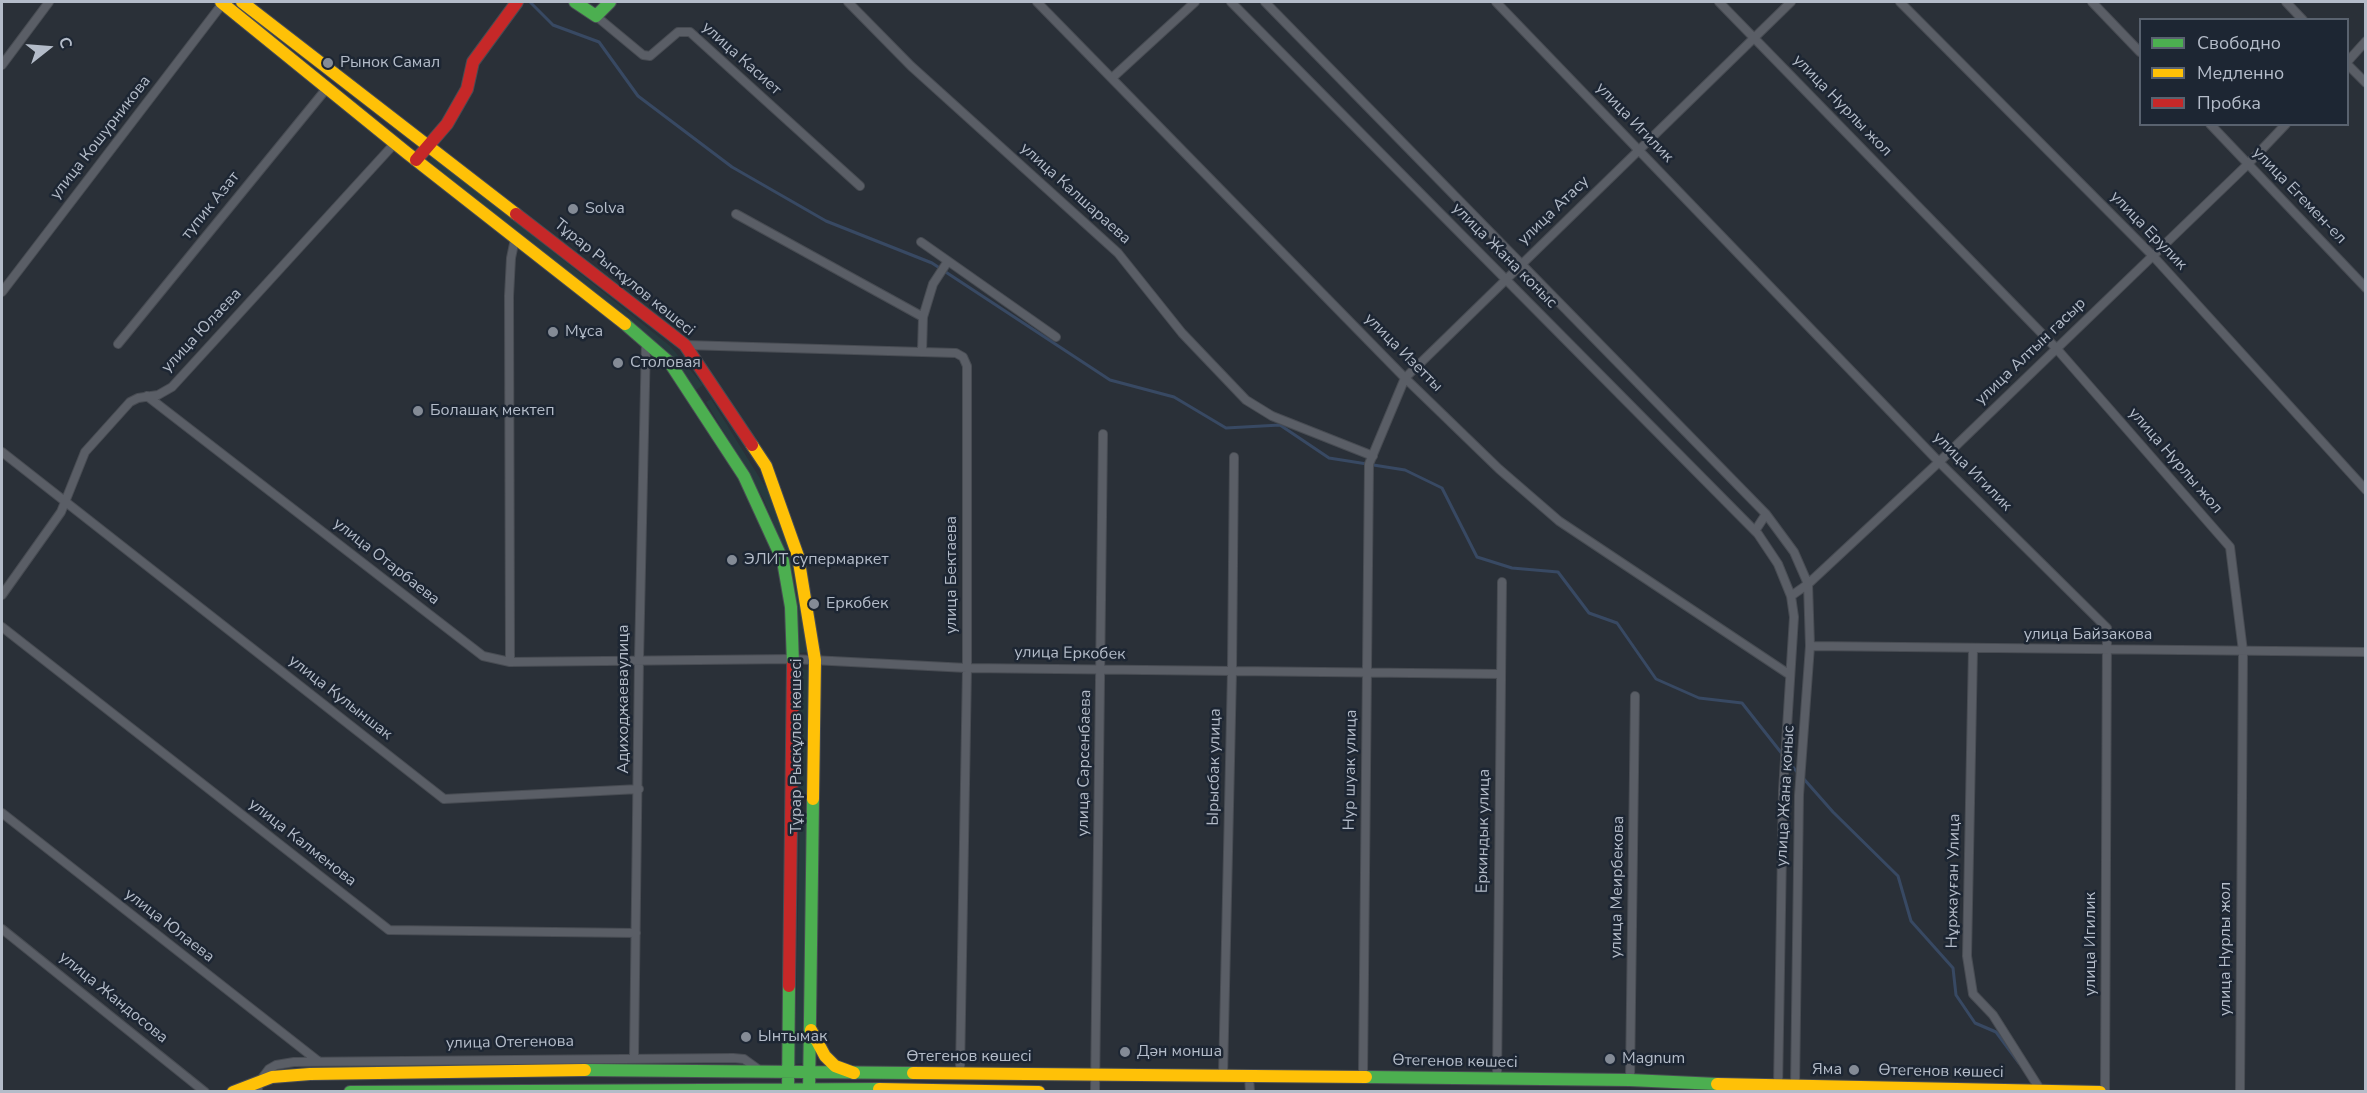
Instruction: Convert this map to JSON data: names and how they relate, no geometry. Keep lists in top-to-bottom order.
{
  "streets": {
    "main road": ["Тұрар Рыскұлов көшесі", "улица Отегенова", "Өтегенов көшесі"],
    "street": [
      "улица Касиет",
      "улица Нурлы жол",
      "улица Игилик",
      "улица Кошурникова",
      "улица Калшараева",
      "улица Егемен-ел",
      "тупик Азат",
      "улица Атасу",
      "улица Ерулик",
      "улица Жана коныс",
      "улица Юлаева",
      "улица Алтын гасыр",
      "улица Изетты",
      "улица Отарбаева",
      "улица Бектаева",
      "улица Байзакова",
      "улица Еркобек",
      "улица Кулыншак",
      "Адиходжаеваулица",
      "улица Сарсенбаева",
      "Ырысбак улица",
      "Нур шуак улица",
      "Еркиндык улица",
      "улица Калменова",
      "Нұржауған Улица",
      "улица Меирбекова",
      "улица Жандосова"
    ]
  },
  "crossings": [
    ["улица Нурлы жол", "улица Атасу"],
    ["улица Нурлы жол", "улица Алтын гасыр"],
    ["улица Нурлы жол", "улица Байзакова"],
    ["улица Игилик", "улица Атасу"],
    ["улица Игилик", "улица Алтын гасыр"],
    ["улица Игилик", "улица Байзакова"],
    ["улица Кошурникова", "Тұрар Рыскұлов көшесі"],
    ["улица Калшараева", "улица Атасу"],
    ["улица Калшараева", "Нур шуак улица"],
    ["улица Егемен-ел", "улица Алтын гасыр"],
    ["тупик Азат", "Тұрар Рыскұлов көшесі"],
    ["улица Атасу", "улица Жана коныс"],
    ["улица Атасу", "улица Изетты"],
    ["улица Атасу", "Нур шуак улица"],
    ["улица Ерулик", "улица Алтын гасыр"],
    ["улица Жана коныс", "улица Алтын гасыр"],
    ["улица Жана коныс", "улица Изетты"],
    ["улица Жана коныс", "улица Байзакова"],
    ["улица Жана коныс", "Өтегенов көшесі"],
    ["Тұрар Рыскұлов көшесі", "улица Юлаева"],
    ["Тұрар Рыскұлов көшесі", "улица Бектаева"],
    ["Тұрар Рыскұлов көшесі", "улица Еркобек"],
    ["Тұрар Рыскұлов көшесі", "Адиходжаеваулица"],
    ["Тұрар Рыскұлов көшесі", "улица Отегенова"],
    ["Тұрар Рыскұлов көшесі", "Өтегенов көшесі"],
    ["улица Юлаева", "улица Отарбаева"],
    ["улица Юлаева", "улица Кулыншак"],
    ["улица Юлаева", "улица Отегенова"],
    ["улица Отарбаева", "улица Еркобек"],
    ["улица Отарбаева", "Адиходжаеваулица"],
    ["улица Бектаева", "улица Еркобек"],
    ["улица Бектаева", "Өтегенов көшесі"],
    ["улица Байзакова", "Нұржауған Улица"],
    ["улица Еркобек", "Адиходжаеваулица"],
    ["улица Еркобек", "улица Сарсенбаева"],
    ["улица Еркобек", "Ырысбак улица"],
    ["улица Еркобек", "Нур шуак улица"],
    ["улица Еркобек", "Еркиндык улица"],
    ["улица Кулыншак", "Адиходжаеваулица"],
    ["Адиходжаеваулица", "улица Калменова"],
    ["Адиходжаеваулица", "улица Отегенова"],
    ["улица Сарсенбаева", "Өтегенов көшесі"],
    ["Ырысбак улица", "Өтегенов көшесі"],
    ["Нур шуак улица", "Өтегенов көшесі"],
    ["Еркиндык улица", "Өтегенов көшесі"],
    ["Нұржауған Улица", "Өтегенов көшесі"],
    ["улица Меирбекова", "Өтегенов көшесі"],
    ["улица Отегенова", "Өтегенов көшесі"]
  ],
  "places": [
    "Рынок Самал",
    "Solva",
    "Мұса",
    "Столовая",
    "Болашақ мектеп",
    "ЭЛИТ супермаркет",
    "Еркобек",
    "Ынтымак",
    "Дән монша",
    "Magnum",
    "Яма"
  ],
  "legend": ["Свободно", "Медленно", "Пробка"],
  "north": "right"
}
